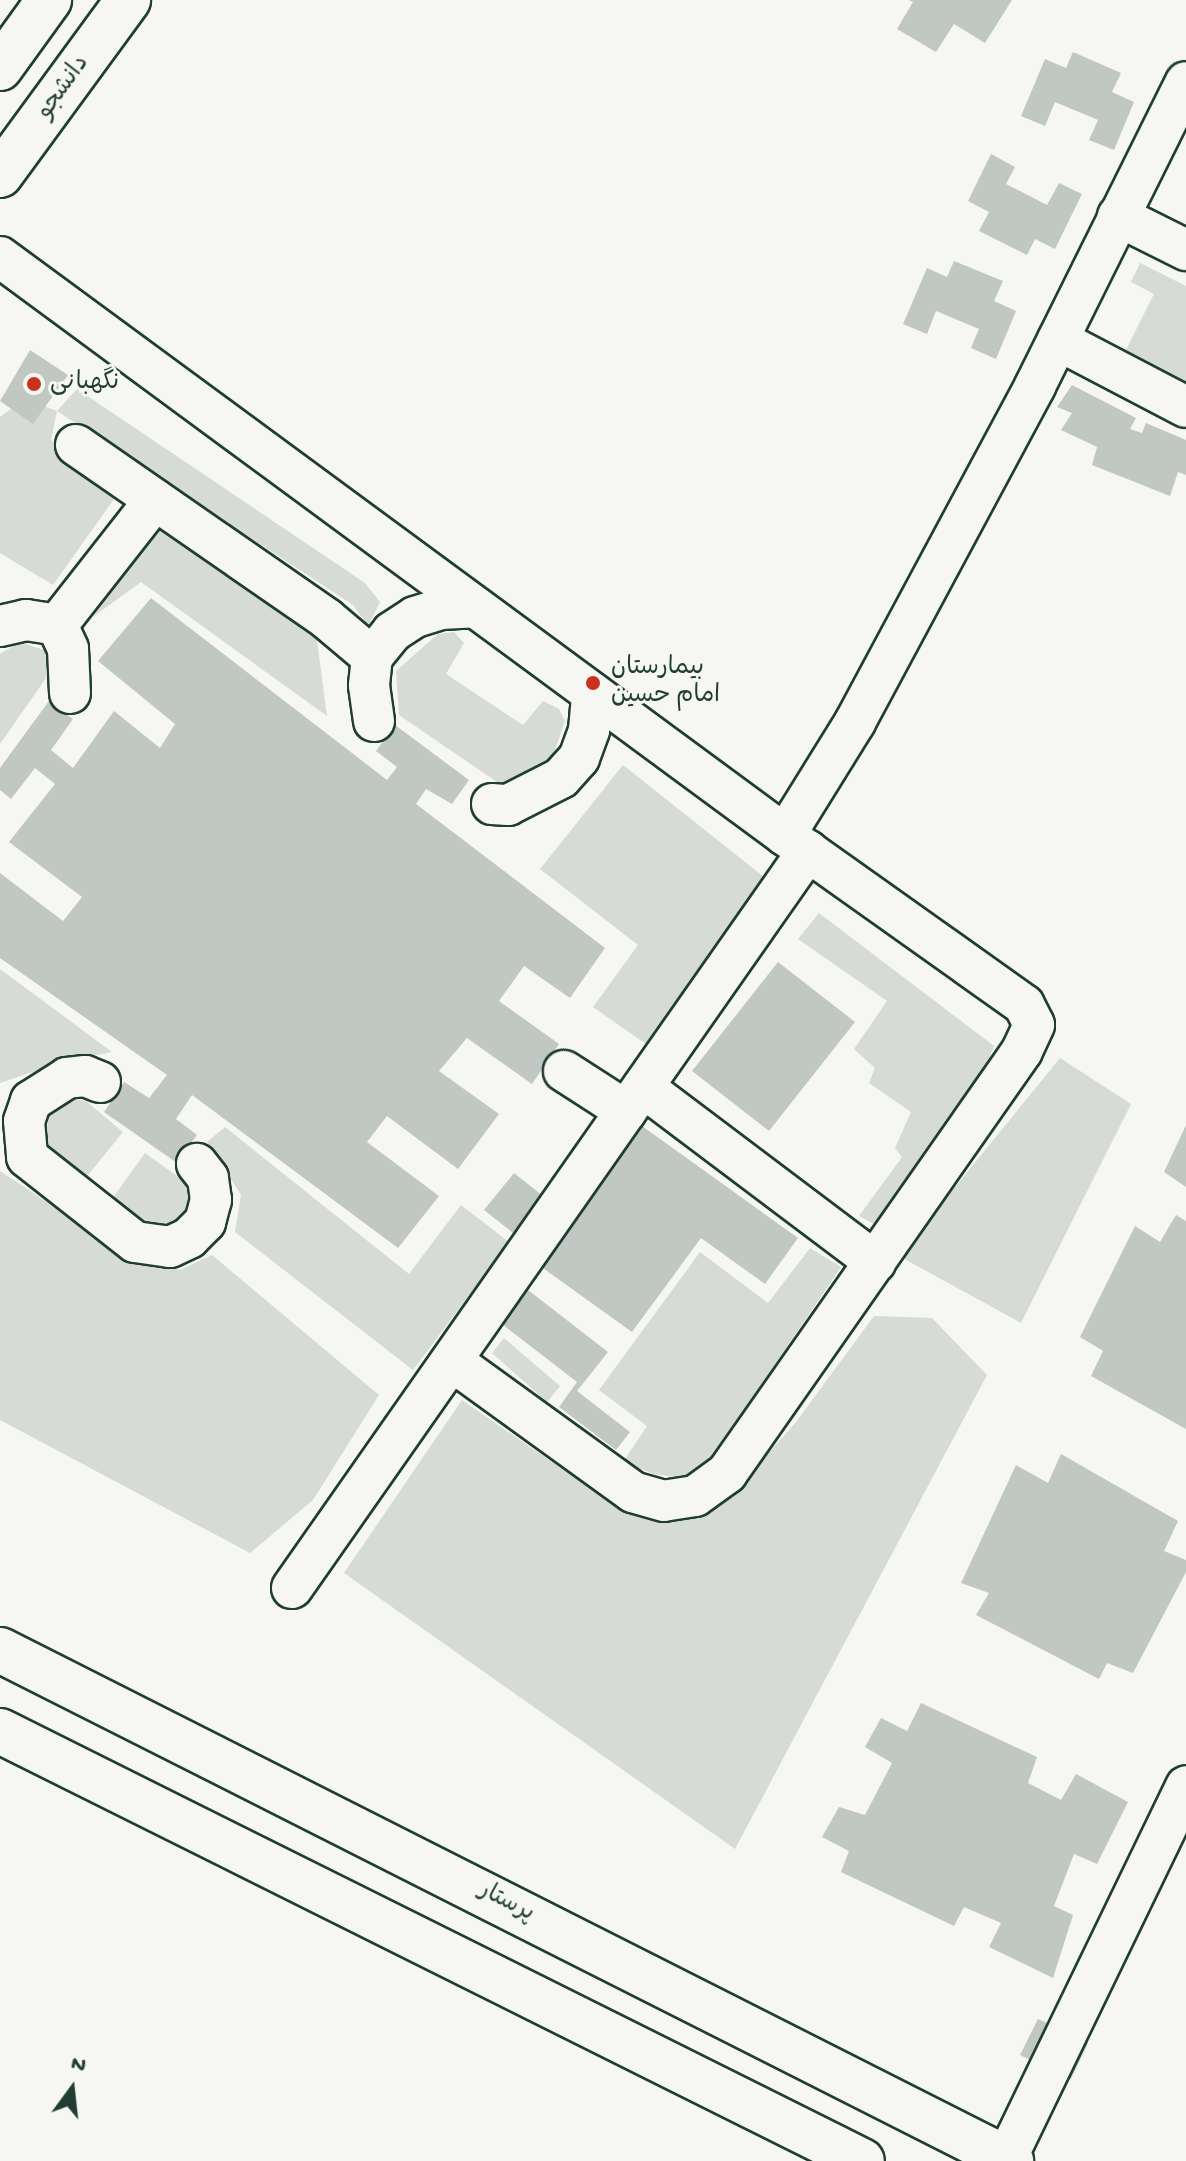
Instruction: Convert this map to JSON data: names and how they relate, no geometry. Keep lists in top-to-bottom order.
{
  "streets": {
    "main road": ["دانشجو", "پرستار"]
  },
  "places": ["نگهبانی", "بیمارستان امام حسین"],
  "north": "top"
}
